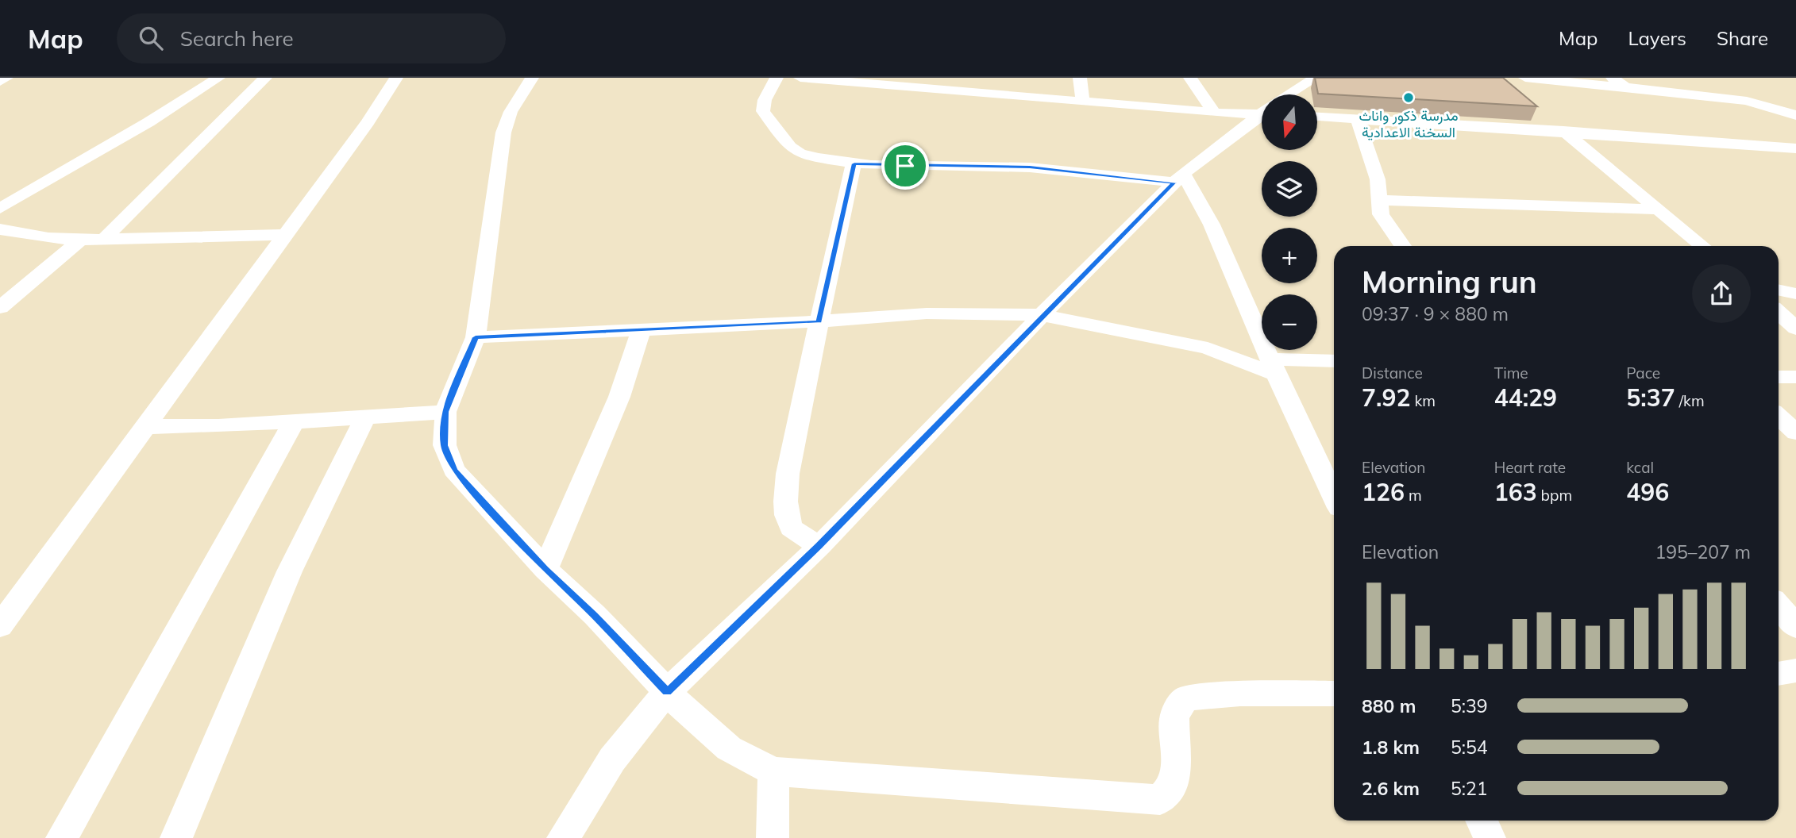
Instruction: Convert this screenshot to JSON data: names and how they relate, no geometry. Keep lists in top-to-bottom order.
{
  "places": ["مدرسة ذكور واناث السخنة الاعدادية"],
  "north": "bottom",
  "page": {
    "header": "Map",
    "search": "Search here",
    "nav": ["Map", "Layers", "Share"],
    "map_buttons": ["+", "−"],
    "heading": ["Morning run", "09:37 · 9 × 880 m"],
    "stats": [
      ["Distance", "7.92 km"],
      ["Time", "44:29"],
      ["Pace", "5:37 /km"],
      ["Elevation", "126 m"],
      ["Heart rate", "163 bpm"],
      ["kcal", "496"]
    ],
    "chart": ["Elevation", "195–207 m"],
    "list": [
      {
        "name": "880 m",
        "note": "5:39"
      },
      {
        "name": "1.8 km",
        "note": "5:54"
      },
      {
        "name": "2.6 km",
        "note": "5:21"
      }
    ]
  }
}
